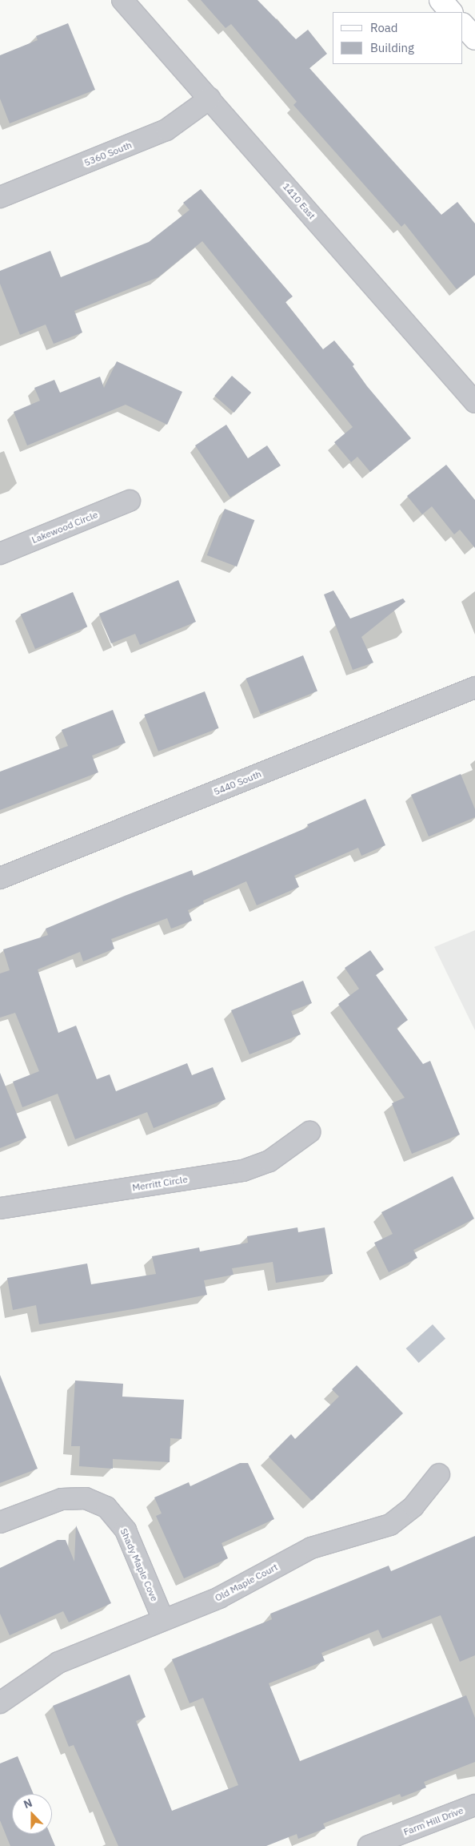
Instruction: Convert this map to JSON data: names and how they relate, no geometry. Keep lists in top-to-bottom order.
{
  "streets": {
    "street": [
      "5360 South",
      "1410 East",
      "Lakewood Circle",
      "5440 South",
      "Merritt Circle",
      "Shady Maple Cove",
      "Old Maple Court",
      "Farm Hill Drive"
    ]
  },
  "crossings": [
    ["5360 South", "1410 East"],
    ["Shady Maple Cove", "Old Maple Court"]
  ],
  "legend": ["Road", "Building"],
  "north": "top"
}
